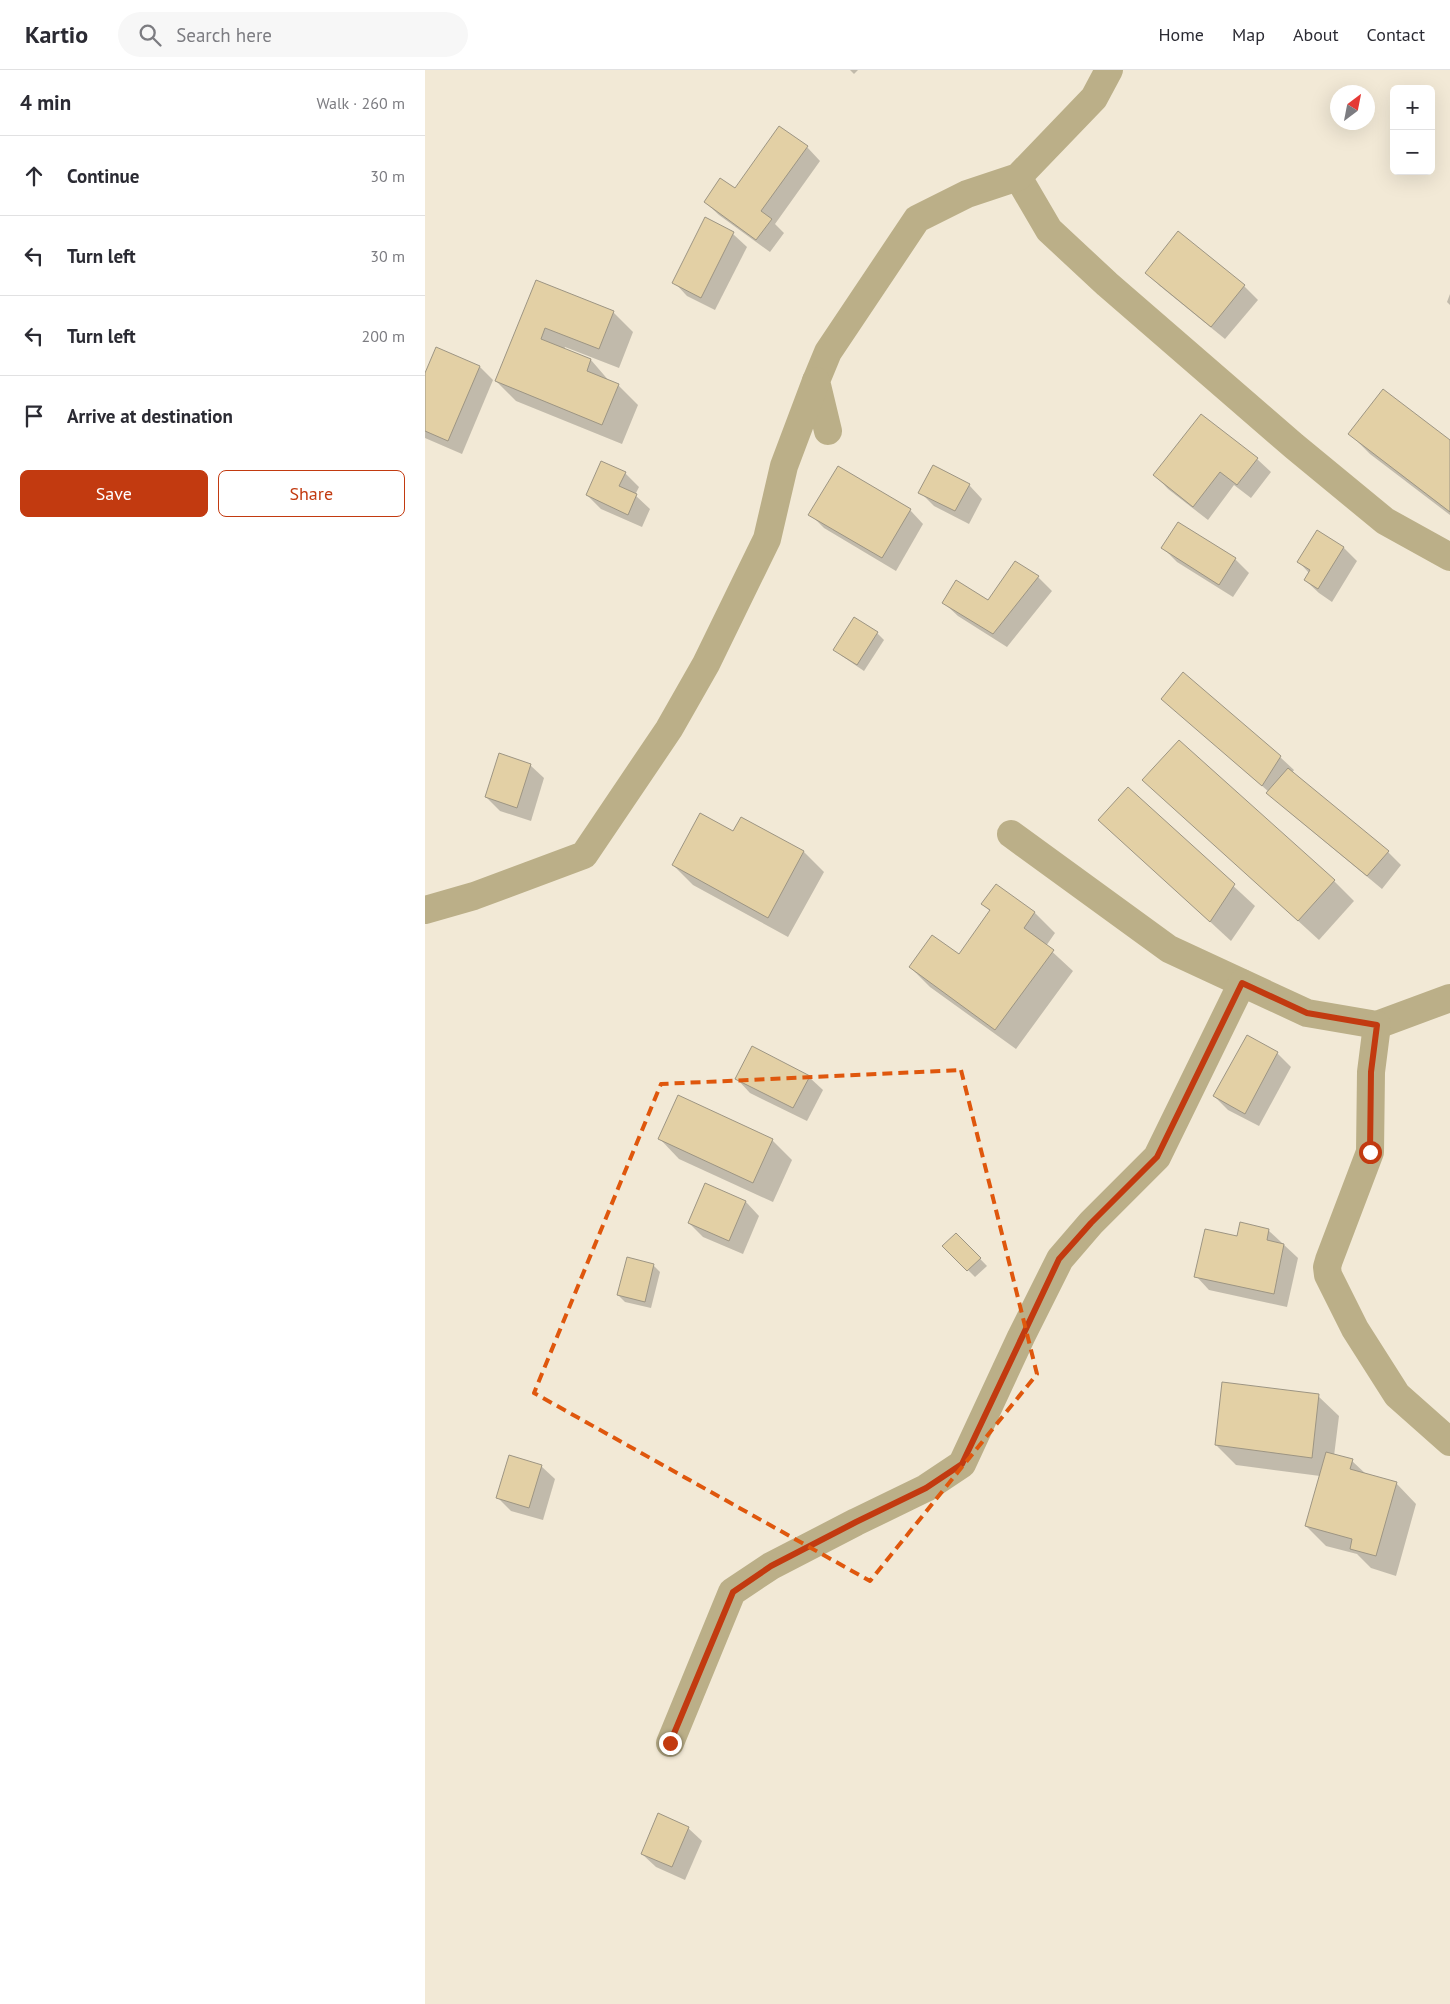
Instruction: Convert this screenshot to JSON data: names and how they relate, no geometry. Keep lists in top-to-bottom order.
{
  "north": "top right",
  "page": {
    "header": "Kartio",
    "search": "Search here",
    "nav": [
      "Home",
      "Map",
      "About",
      "Contact"
    ],
    "heading": ["4 min", "Walk · 260 m"],
    "map_buttons": ["+", "−"],
    "list": [
      ["Continue", "30 m"],
      ["Turn left", "30 m"],
      ["Turn left", "200 m"],
      "Arrive at destination"
    ],
    "buttons": ["Save", "Share"]
  }
}
